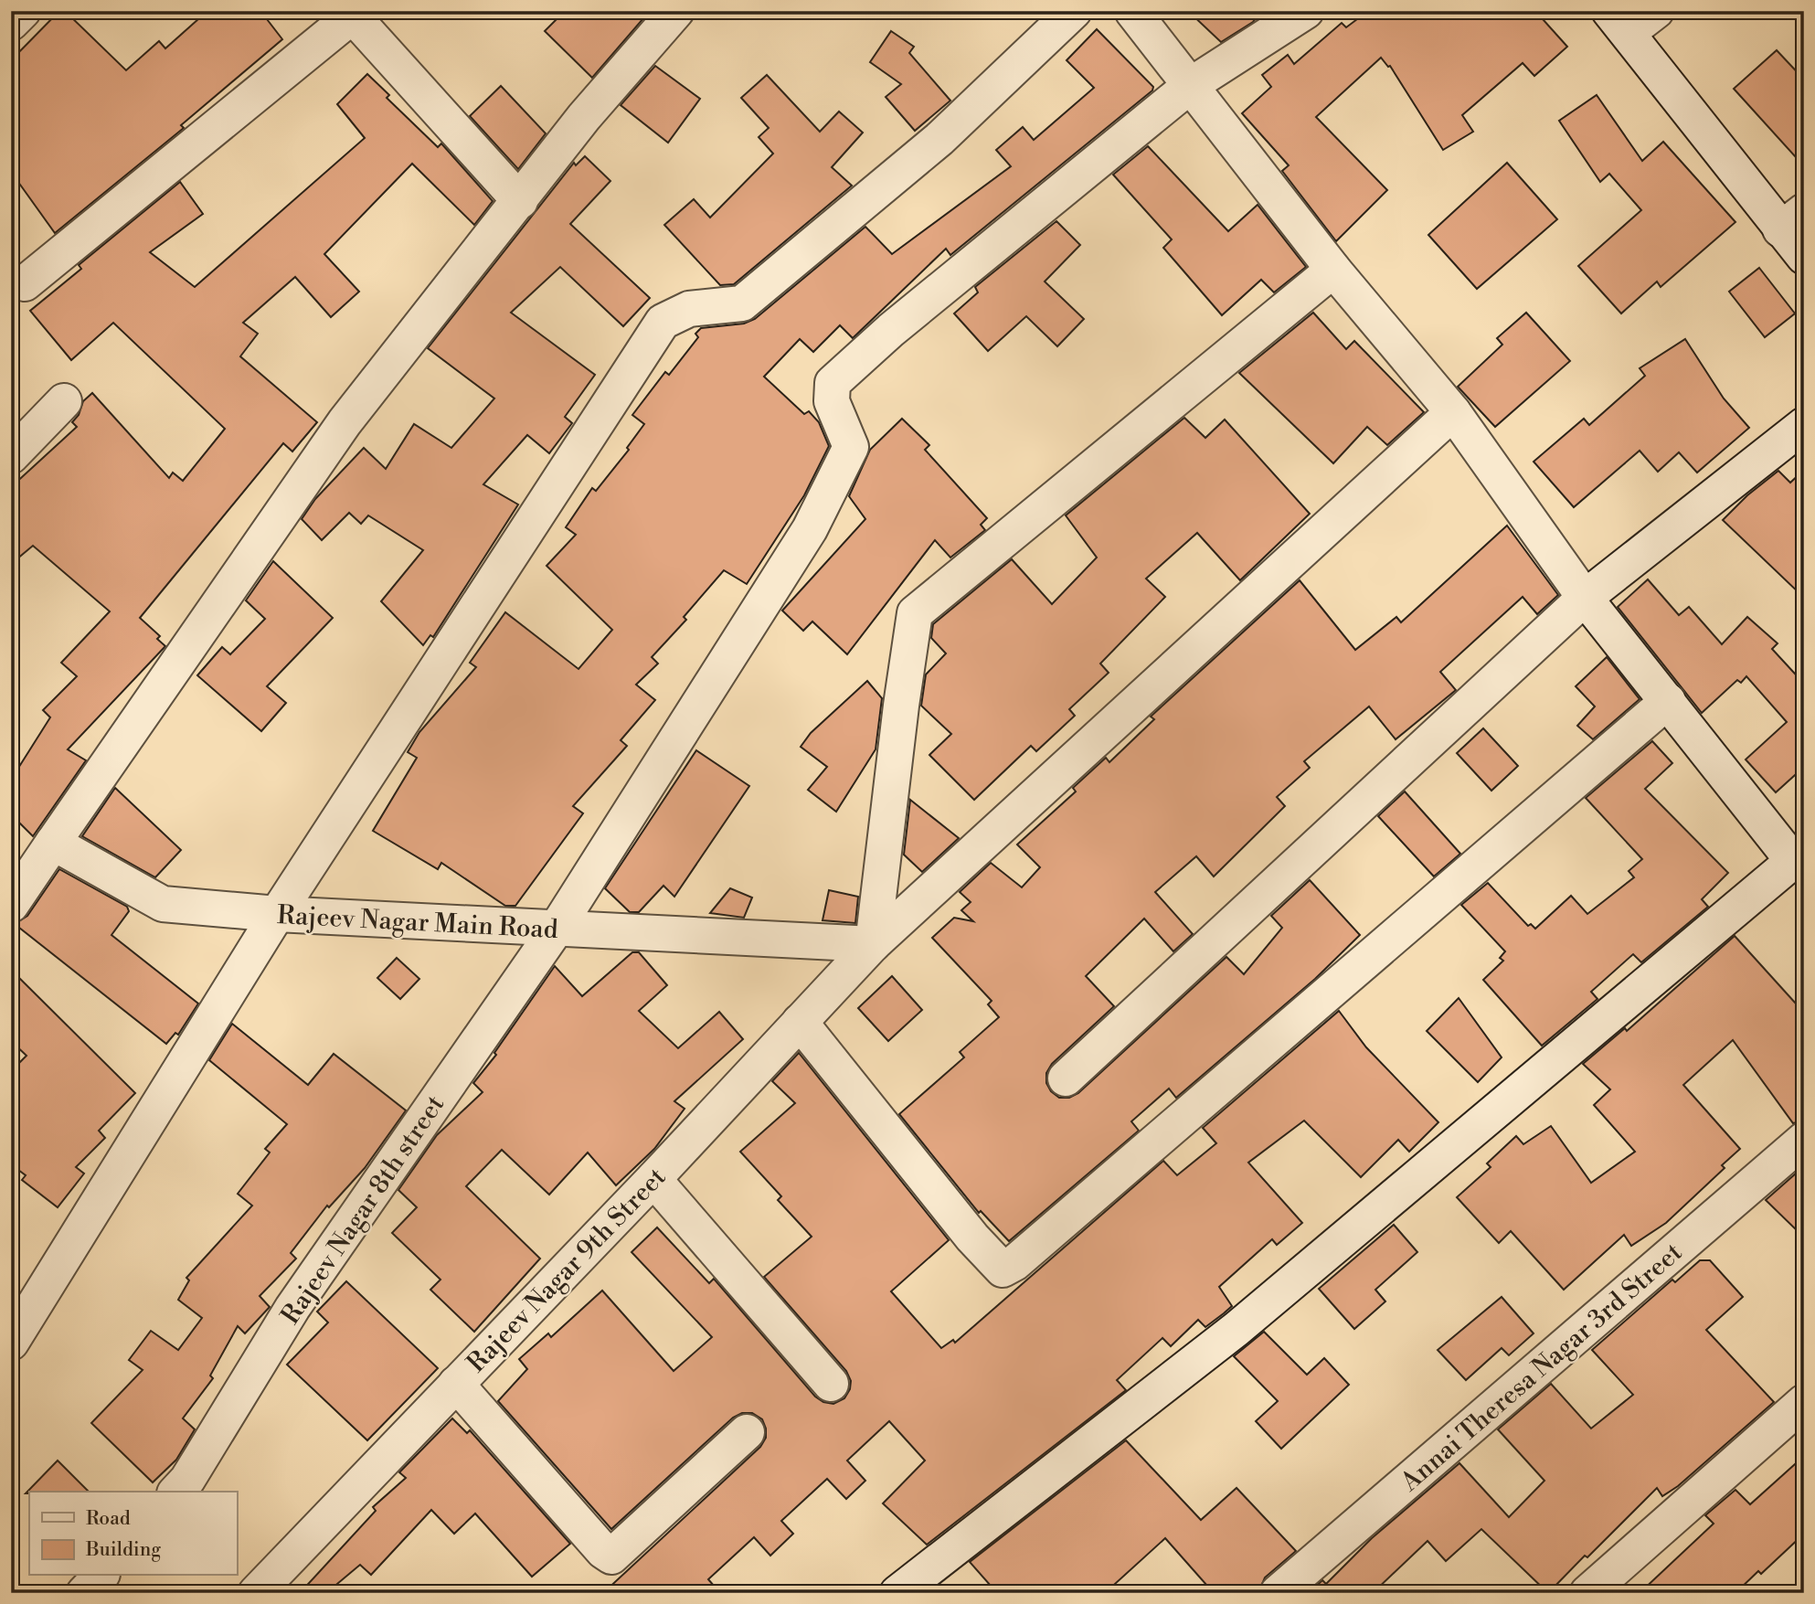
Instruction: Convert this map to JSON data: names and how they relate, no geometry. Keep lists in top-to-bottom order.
{
  "streets": {
    "street": [
      "Rajeev Nagar Main Road",
      "Rajeev Nagar 8th street",
      "Rajeev Nagar 9th Street",
      "Annai Theresa Nagar 3rd Street"
    ]
  },
  "crossings": [
    ["Rajeev Nagar Main Road", "Rajeev Nagar 8th street"],
    ["Rajeev Nagar Main Road", "Rajeev Nagar 9th Street"]
  ],
  "legend": ["Road", "Building"]
}
